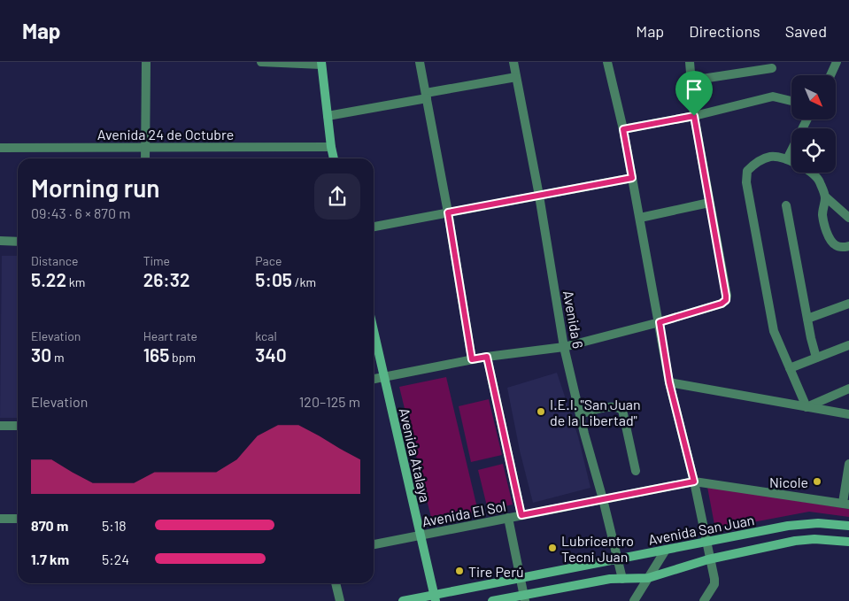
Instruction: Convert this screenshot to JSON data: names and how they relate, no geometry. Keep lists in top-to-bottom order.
{
  "streets": {
    "main road": ["Avenida Atalaya", "Avenida San Juan"],
    "street": ["Avenida 24 de Octubre", "Avenida 6", "Avenida El Sol"]
  },
  "crossings": [
    ["Avenida 6", "Avenida El Sol"],
    ["Avenida 6", "Avenida San Juan"],
    ["Avenida Atalaya", "Avenida El Sol"],
    ["Avenida Atalaya", "Avenida San Juan"]
  ],
  "places": [
    "I.E.I. \"San Juan de la Libertad\"",
    "Nicole",
    "Lubricentro Tecni Juan",
    "Tire Perú"
  ],
  "north": "bottom right",
  "page": {
    "header": "Map",
    "nav": ["Map", "Directions", "Saved"],
    "heading": ["Morning run", "09:43 · 6 × 870 m"],
    "stats": [
      ["Distance", "5.22 km"],
      ["Time", "26:32"],
      ["Pace", "5:05 /km"],
      ["Elevation", "30 m"],
      ["Heart rate", "165 bpm"],
      ["kcal", "340"]
    ],
    "chart": ["Elevation", "120–125 m"],
    "list": [
      {
        "name": "870 m",
        "note": "5:18"
      },
      {
        "name": "1.7 km",
        "note": "5:24"
      }
    ]
  }
}
